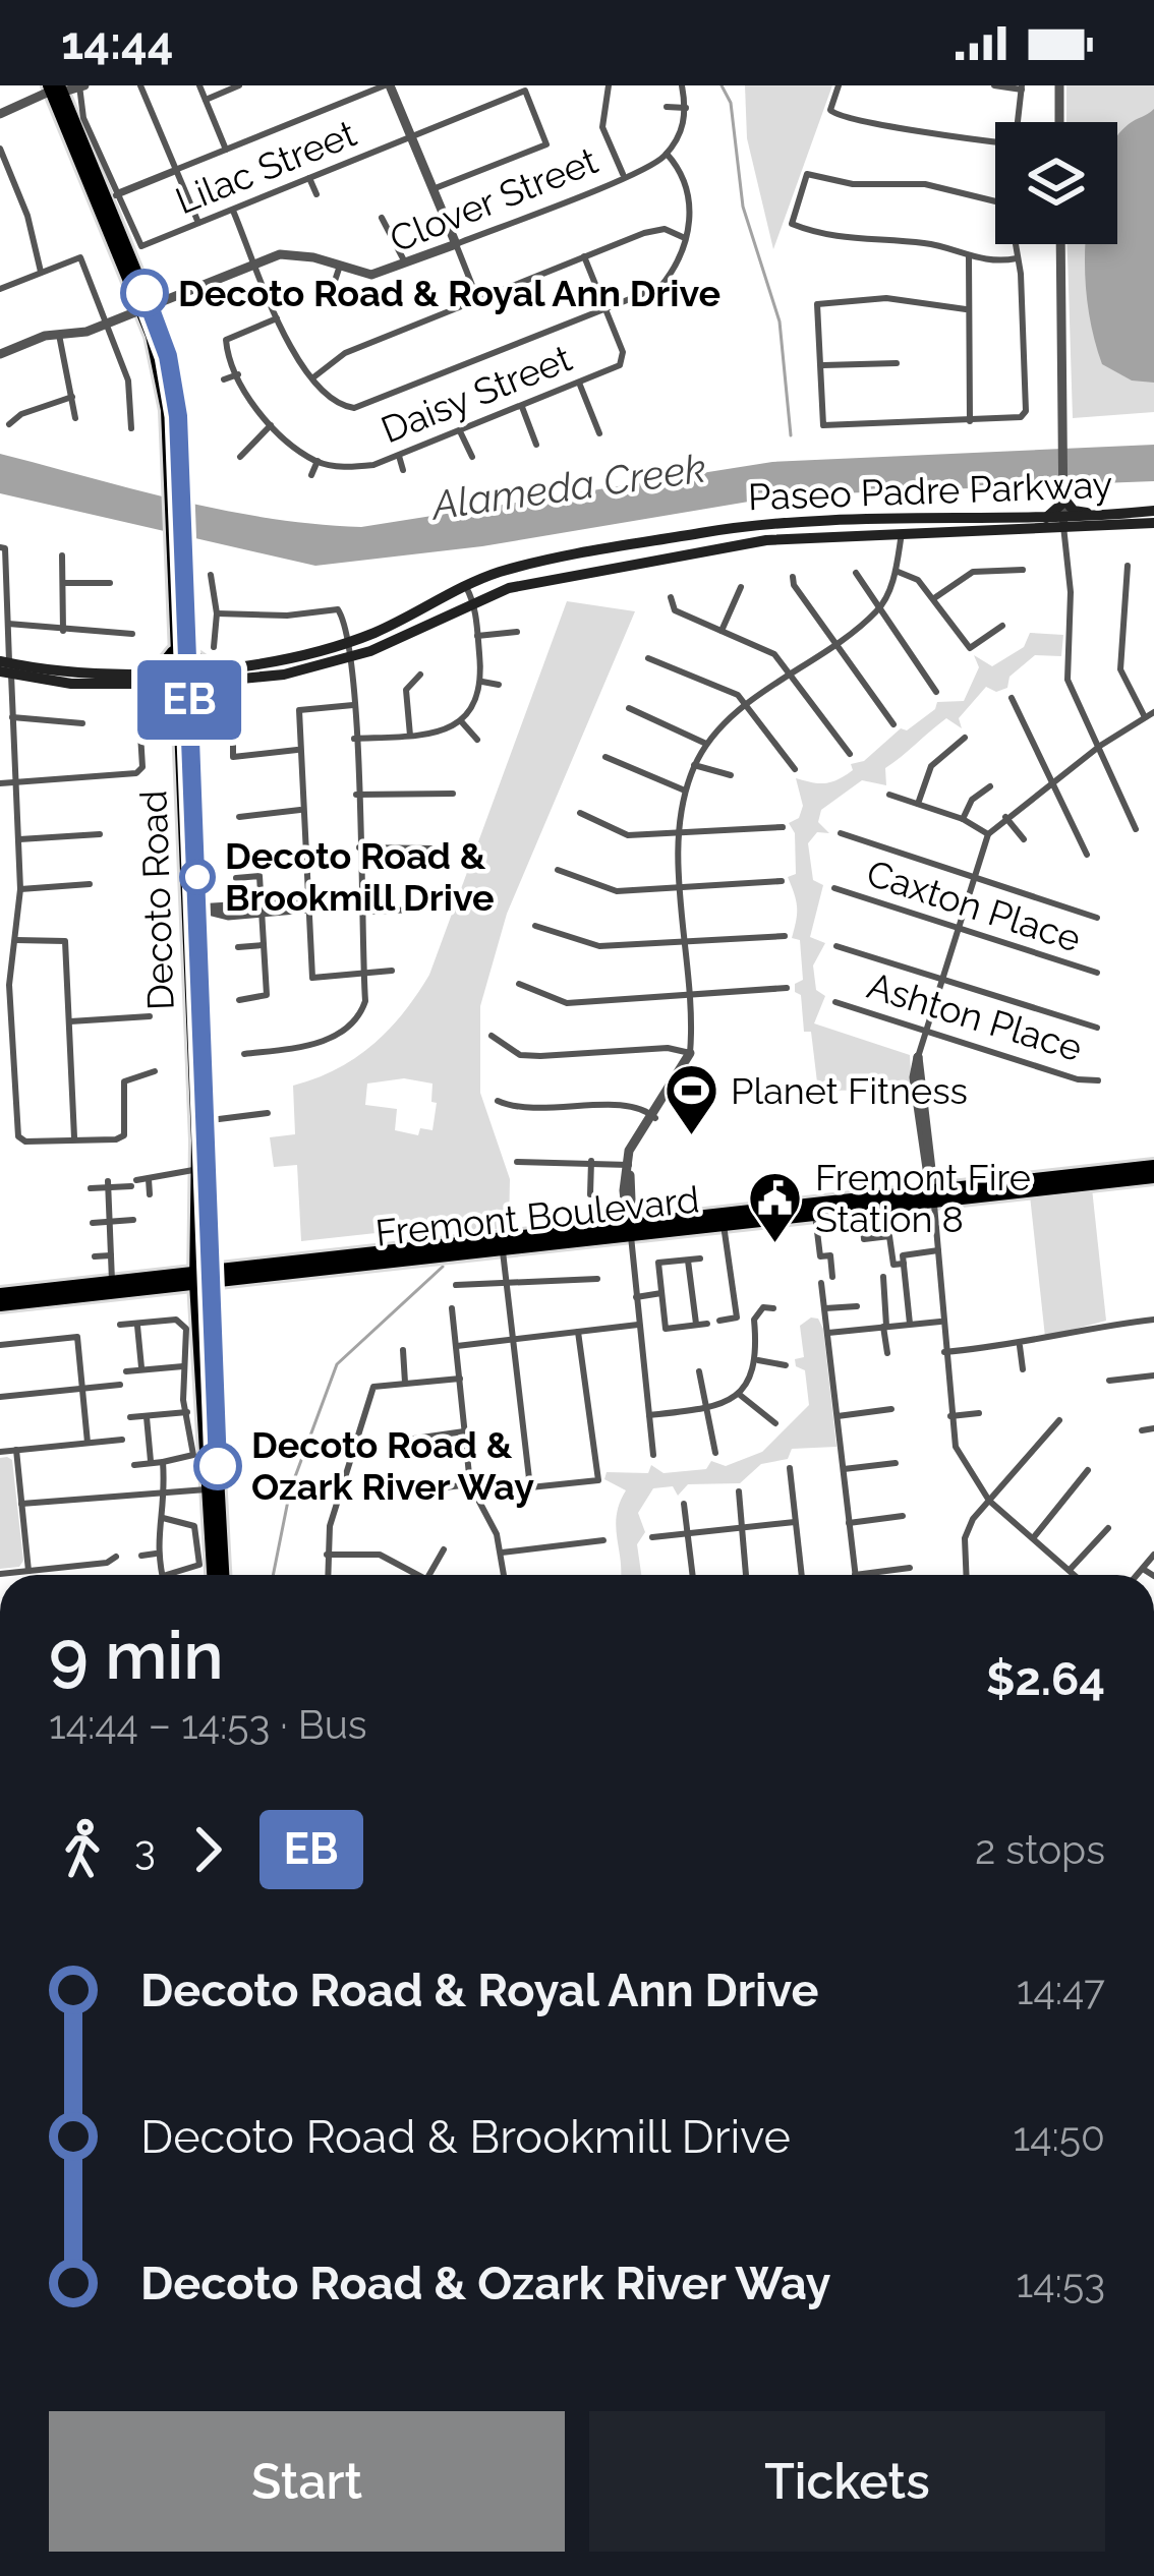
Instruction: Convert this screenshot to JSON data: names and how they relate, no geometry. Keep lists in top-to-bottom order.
{
  "streets": {
    "main road": ["Paseo Padre Parkway", "Decoto Road", "Fremont Boulevard"],
    "street": [
      "Lilac Street",
      "Clover Street",
      "Daisy Street",
      "Caxton Place",
      "Ashton Place"
    ]
  },
  "crossings": [
    ["Clover Street", "Decoto Road"],
    ["Paseo Padre Parkway", "Decoto Road"],
    ["Decoto Road", "Fremont Boulevard"]
  ],
  "water": ["Alameda Creek"],
  "places": {
    "other": ["Decoto Road & Royal Ann Drive", "Decoto Road & Brookmill Drive", "Decoto Road & Ozark River Way"],
    "sports": ["Planet Fitness"],
    "public building": ["Fremont Fire Station 8"]
  },
  "lines": ["bus line EB"],
  "page": {
    "status": "14:44",
    "on_map": "EB",
    "heading": ["9 min", "14:44 – 14:53 · Bus", "$2.64"],
    "legs": ["3", "EB", "2 stops"],
    "list": [
      {
        "name": "Decoto Road & Royal Ann Drive",
        "value": "14:47"
      },
      {
        "name": "Decoto Road & Brookmill Drive",
        "value": "14:50"
      },
      {
        "name": "Decoto Road & Ozark River Way",
        "value": "14:53"
      }
    ],
    "buttons": ["Start", "Tickets"]
  }
}
